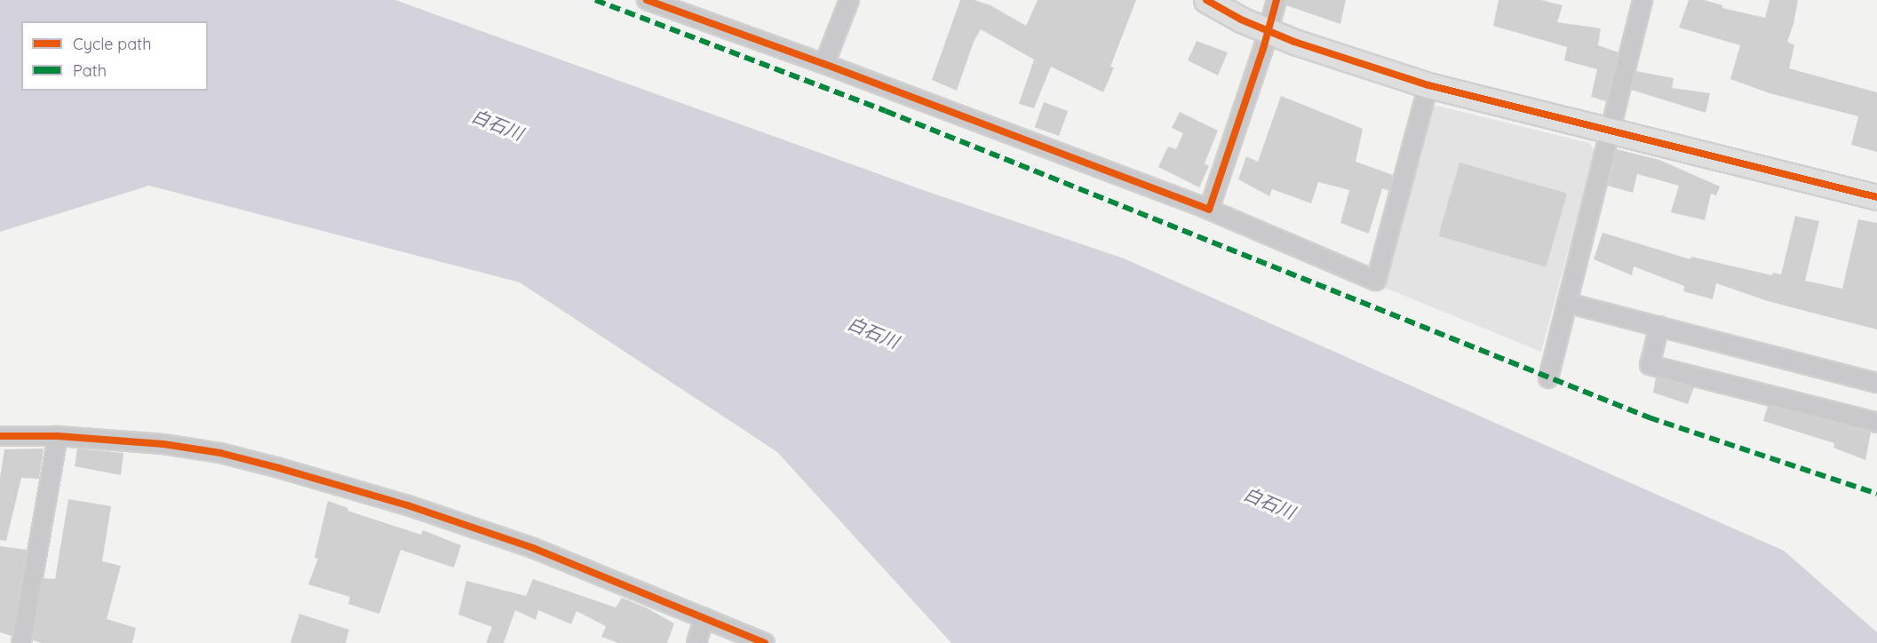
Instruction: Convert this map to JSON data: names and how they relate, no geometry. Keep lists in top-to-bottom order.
{
  "water": ["白石川"],
  "legend": ["Cycle path", "Path"]
}
